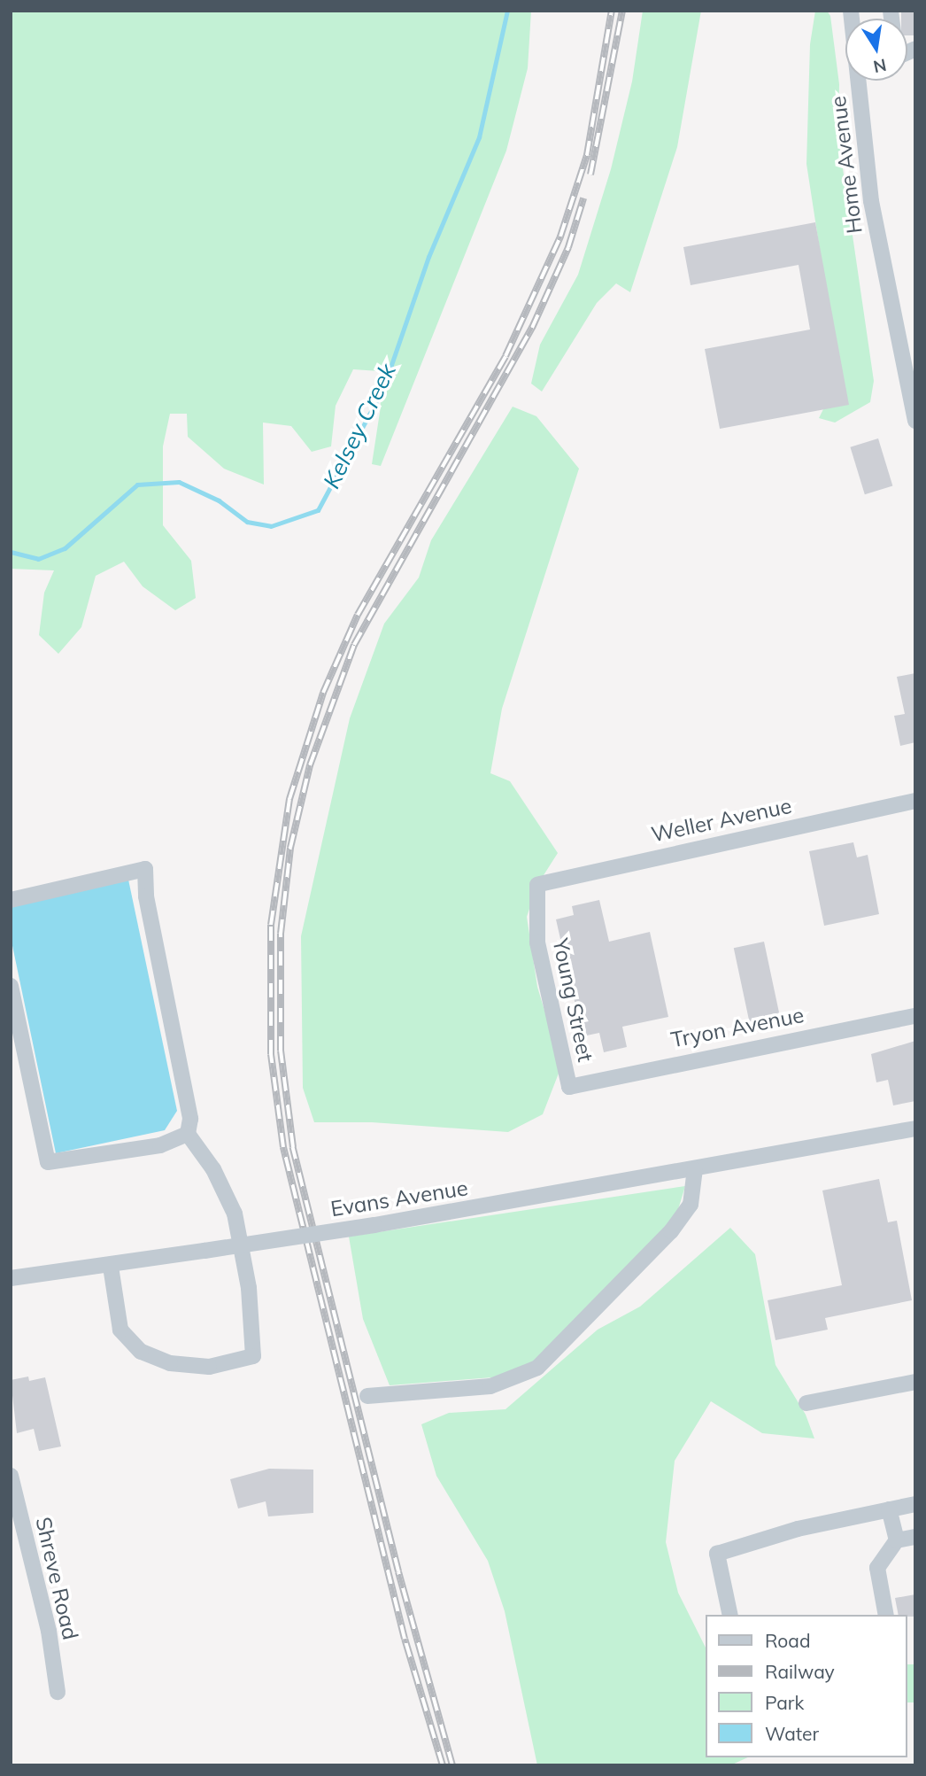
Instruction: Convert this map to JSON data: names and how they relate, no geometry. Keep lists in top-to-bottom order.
{
  "streets": {
    "street": [
      "Home Avenue",
      "Weller Avenue",
      "Young Street",
      "Tryon Avenue",
      "Evans Avenue",
      "Shreve Road"
    ]
  },
  "crossings": [
    ["Weller Avenue", "Young Street"],
    ["Young Street", "Tryon Avenue"]
  ],
  "water": ["Kelsey Creek"],
  "legend": [
    "Road",
    "Railway",
    "Park",
    "Water"
  ],
  "north": "bottom"
}
